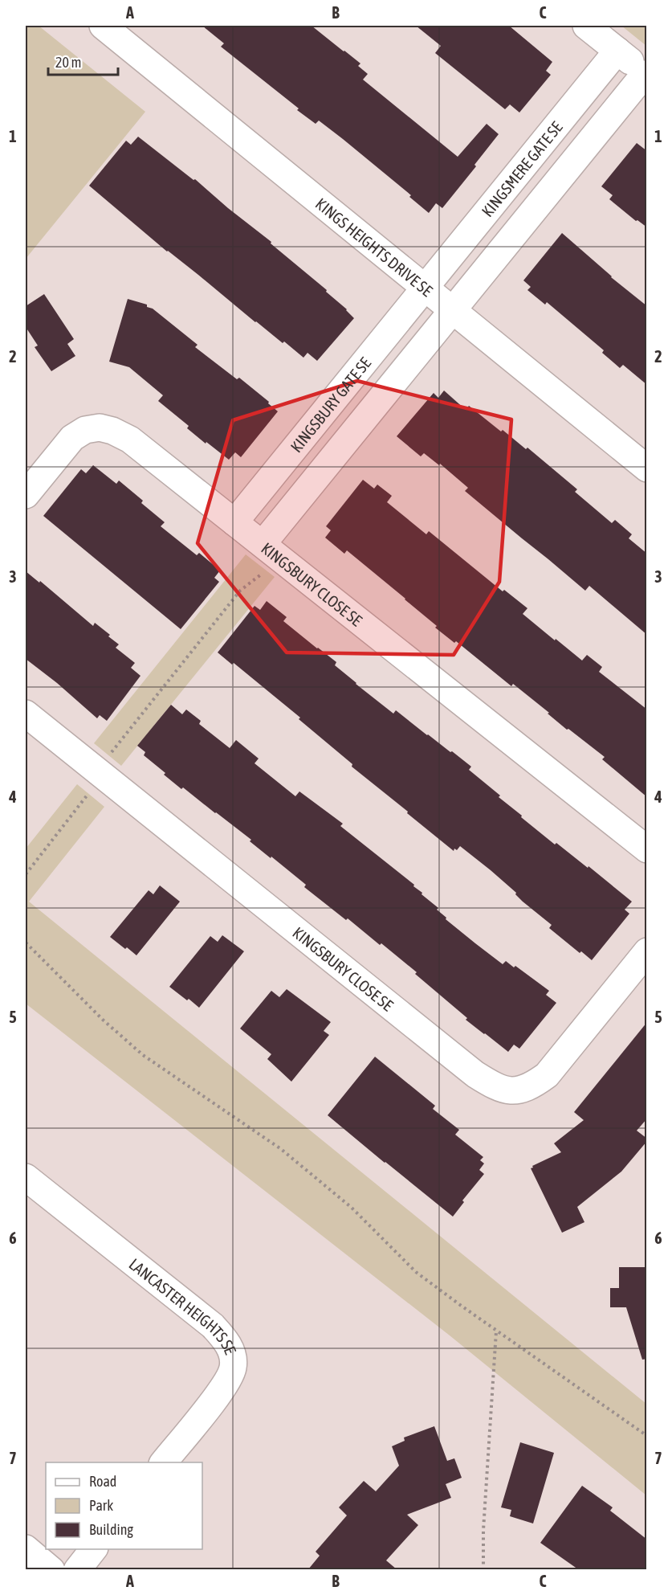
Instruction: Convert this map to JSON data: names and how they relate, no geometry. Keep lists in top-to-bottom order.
{
  "streets": {
    "street": [
      "KINGSMERE GATE SE",
      "KINGS HEIGHTS DRIVE SE",
      "KINGSBURY GATE SE",
      "KINGSBURY CLOSE SE",
      "LANCASTER HEIGHTS SE"
    ]
  },
  "crossings": [
    ["KINGSMERE GATE SE", "KINGS HEIGHTS DRIVE SE"],
    ["KINGSMERE GATE SE", "KINGSBURY GATE SE"],
    ["KINGS HEIGHTS DRIVE SE", "KINGSBURY GATE SE"],
    ["KINGSBURY GATE SE", "KINGSBURY CLOSE SE"]
  ],
  "legend": ["Road", "Park", "Building"],
  "scale_bar": "20 m",
  "grid": {
    "columns": ["A", "B", "C"],
    "rows": [
      "1",
      "2",
      "3",
      "4",
      "5",
      "6",
      "7"
    ]
  }
}
